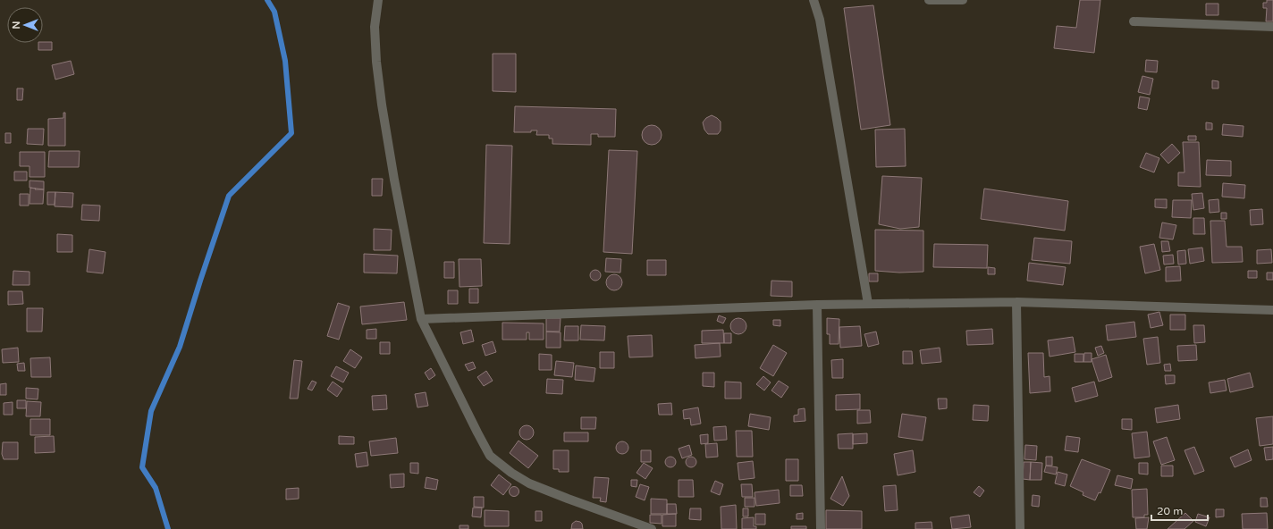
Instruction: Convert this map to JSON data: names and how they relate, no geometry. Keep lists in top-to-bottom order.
{
  "scale_bar": "20 m",
  "north": "left"
}
